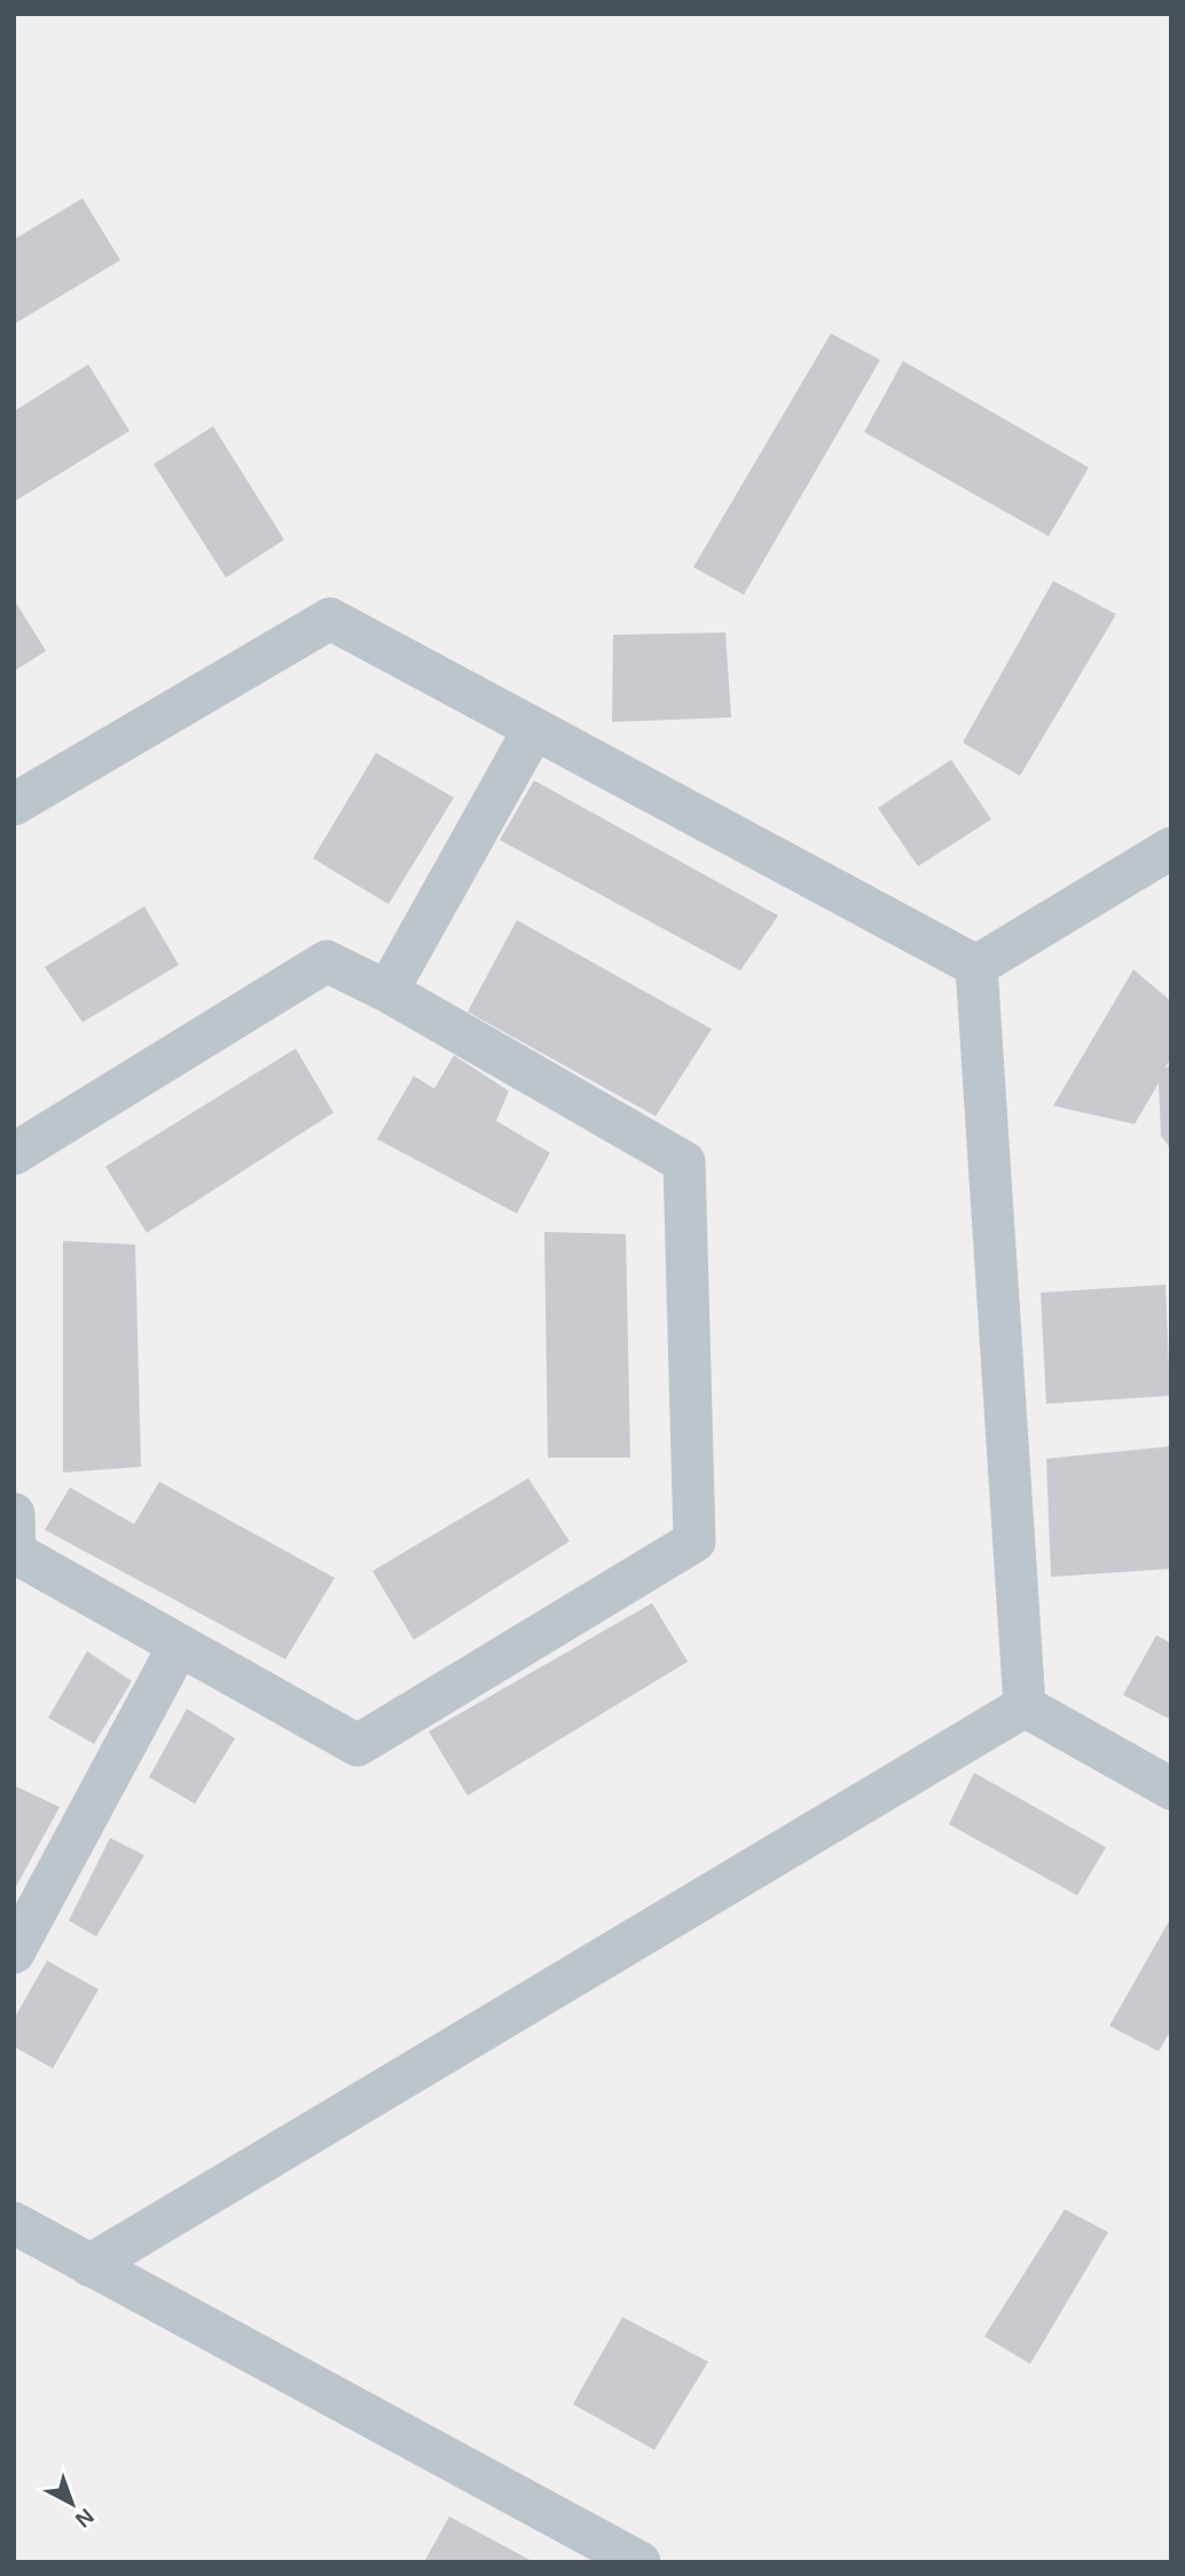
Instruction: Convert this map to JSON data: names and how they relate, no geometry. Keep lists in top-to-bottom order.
{
  "north": "bottom right"
}
